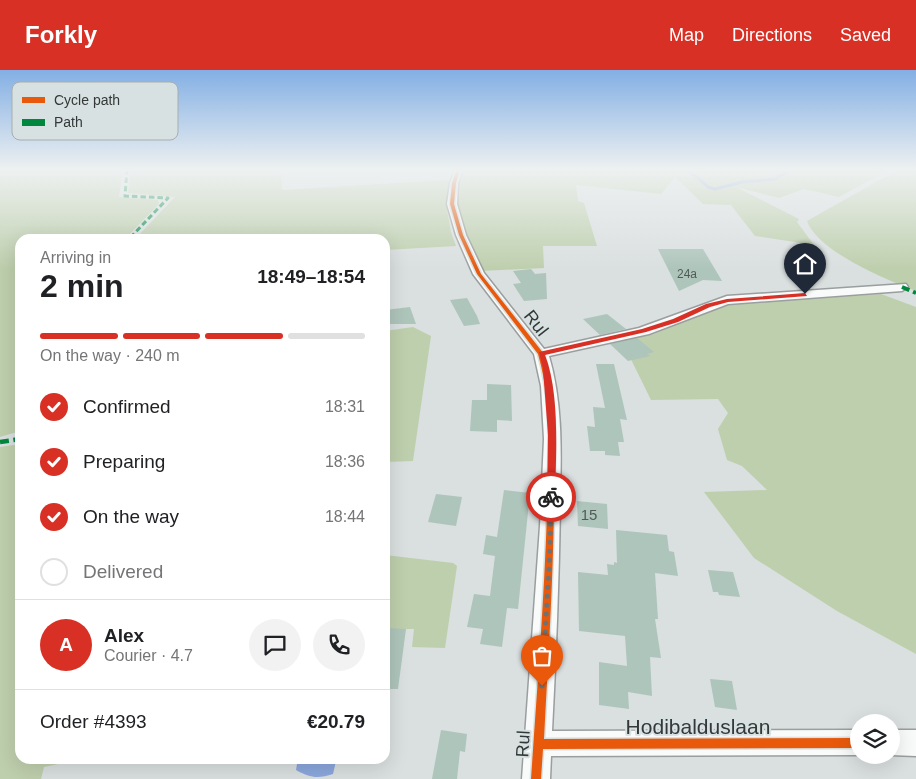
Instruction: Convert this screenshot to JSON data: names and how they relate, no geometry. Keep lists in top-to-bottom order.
{
  "streets": {
    "street": ["Rul", "Hodibalduslaan"]
  },
  "crossings": [
    ["Rul", "Hodibalduslaan"]
  ],
  "house_numbers": ["24a", "15"],
  "legend": ["Cycle path", "Path"],
  "page": {
    "header": "Forkly",
    "nav": ["Map", "Directions", "Saved"],
    "heading": ["2 min", "Arriving in", "18:49–18:54"],
    "panel": [
      "Alex",
      "Courier · 4.7",
      "Order #4393",
      "€20.79"
    ],
    "bar": "On the way · 240 m",
    "list": [
      ["Confirmed", "18:31"],
      ["Preparing", "18:36"],
      ["On the way", "18:44"],
      "Delivered"
    ],
    "round": "A"
  }
}
